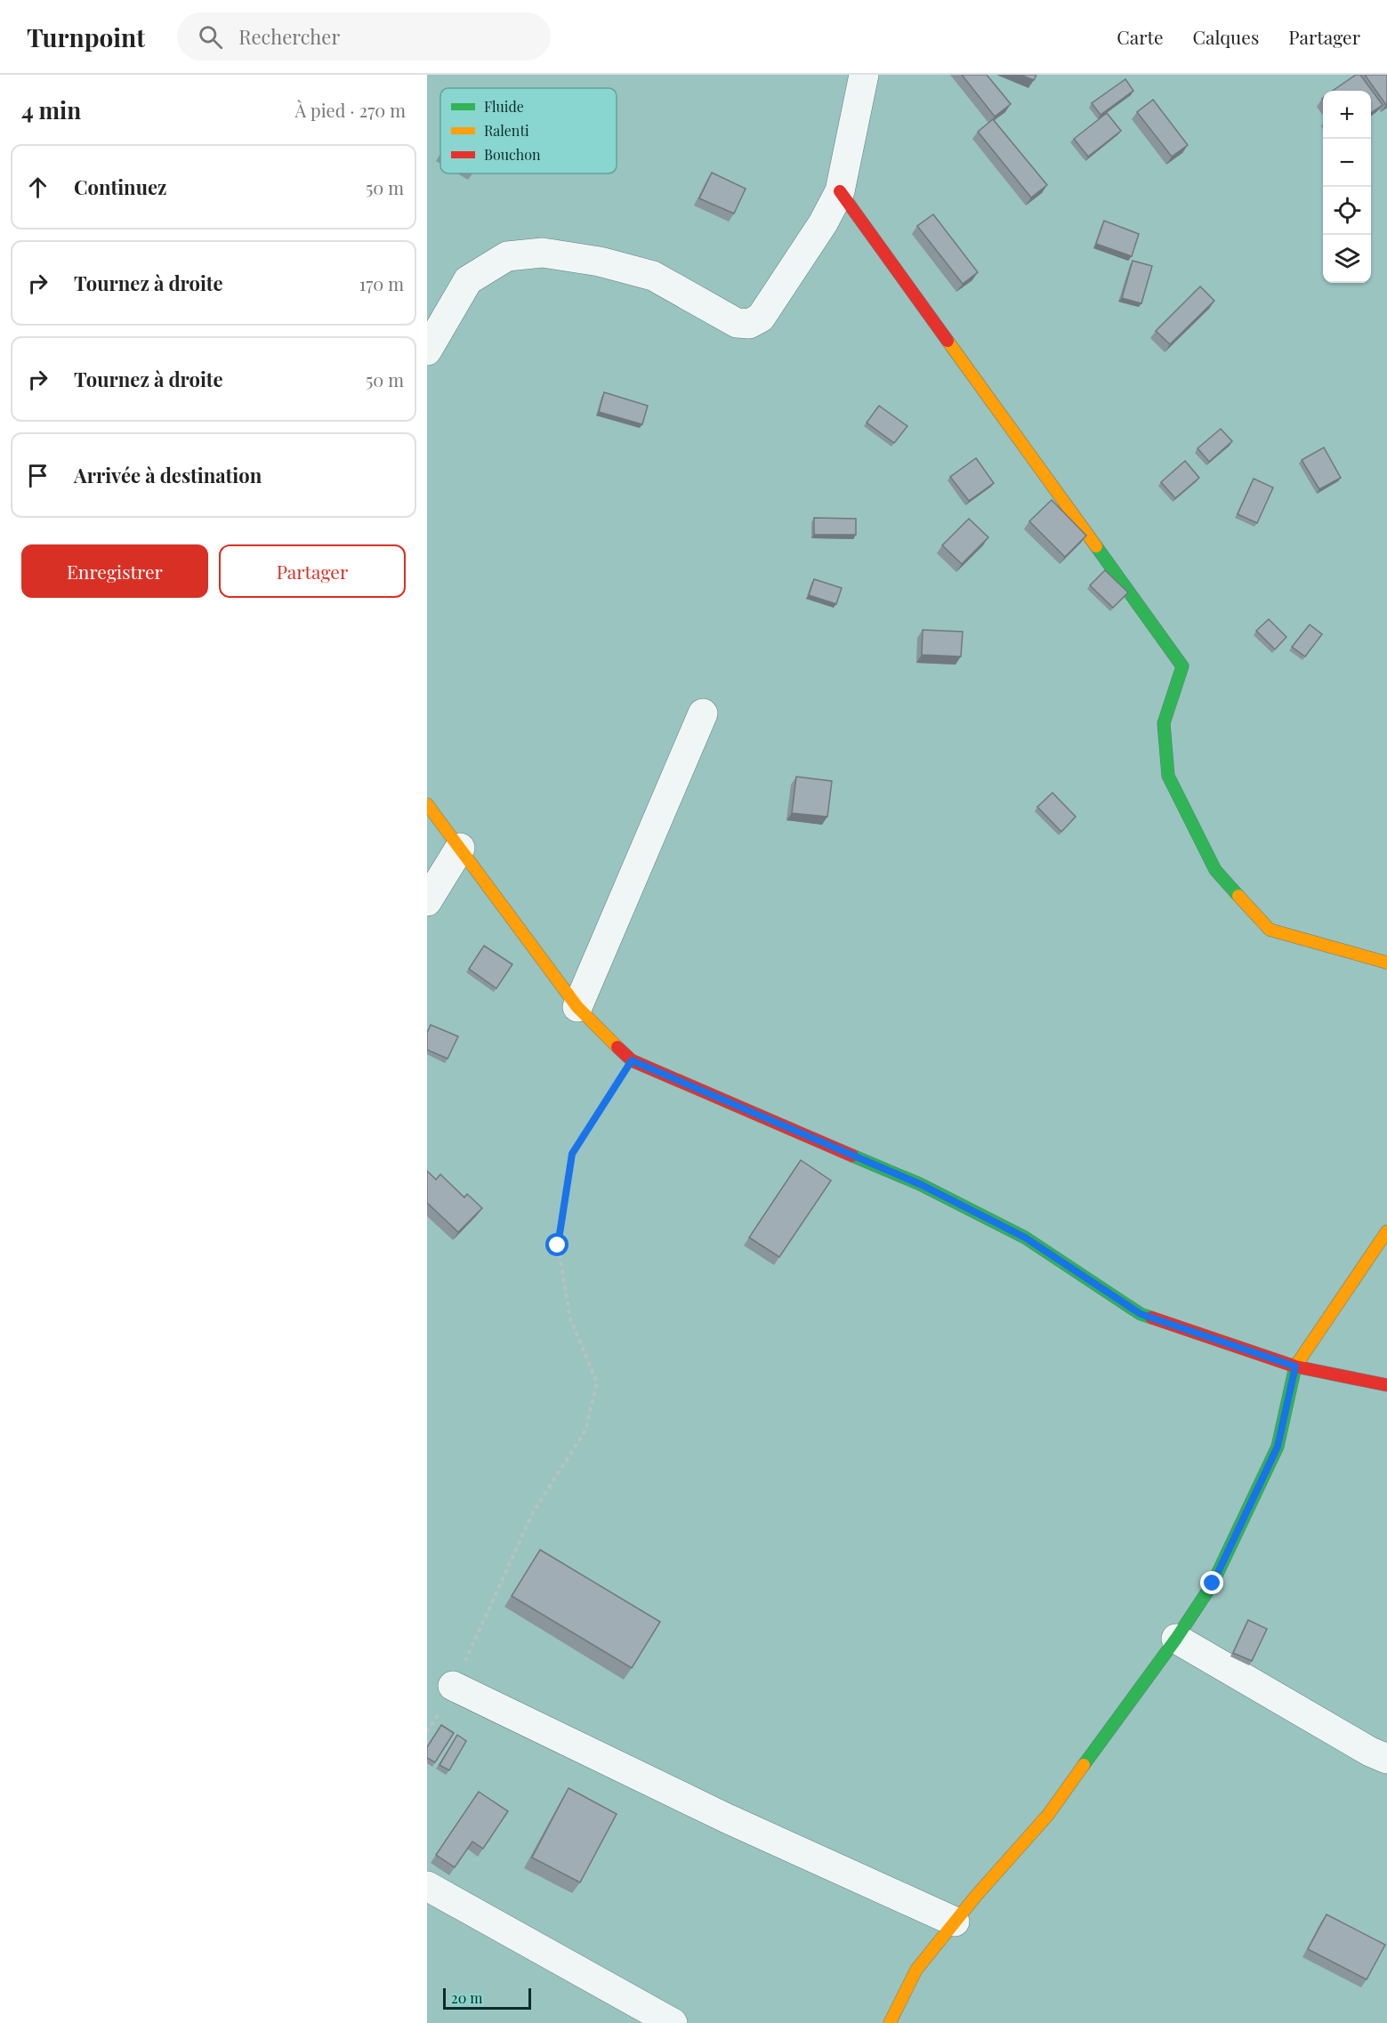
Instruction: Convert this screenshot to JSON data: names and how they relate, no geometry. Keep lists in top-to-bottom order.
{
  "legend": ["Fluide", "Ralenti", "Bouchon"],
  "scale_bar": "20 m",
  "page": {
    "header": "Turnpoint",
    "search": "Rechercher",
    "nav": ["Carte", "Calques", "Partager"],
    "heading": ["4 min", "À pied · 270 m"],
    "map_buttons": ["+", "−"],
    "list": [
      ["Continuez", "50 m"],
      ["Tournez à droite", "170 m"],
      ["Tournez à droite", "50 m"],
      "Arrivée à destination"
    ],
    "buttons": ["Enregistrer", "Partager"],
    "scale": "20 m"
  }
}
